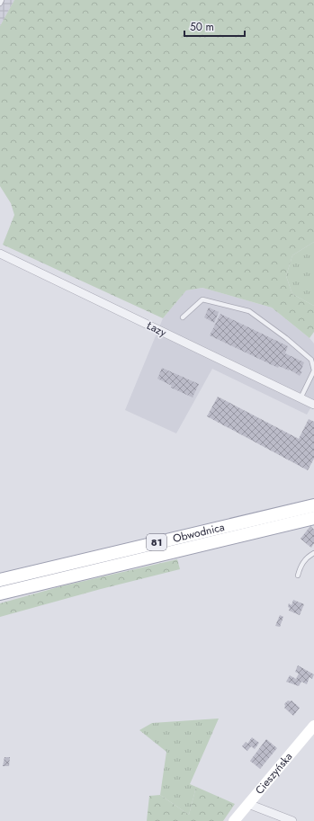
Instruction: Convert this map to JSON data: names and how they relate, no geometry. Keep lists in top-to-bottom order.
{
  "streets": {
    "main road": ["Obwodnica", "81"],
    "street": ["Łazy", "Cieszyńska"]
  },
  "scale_bar": "50 m"
}
